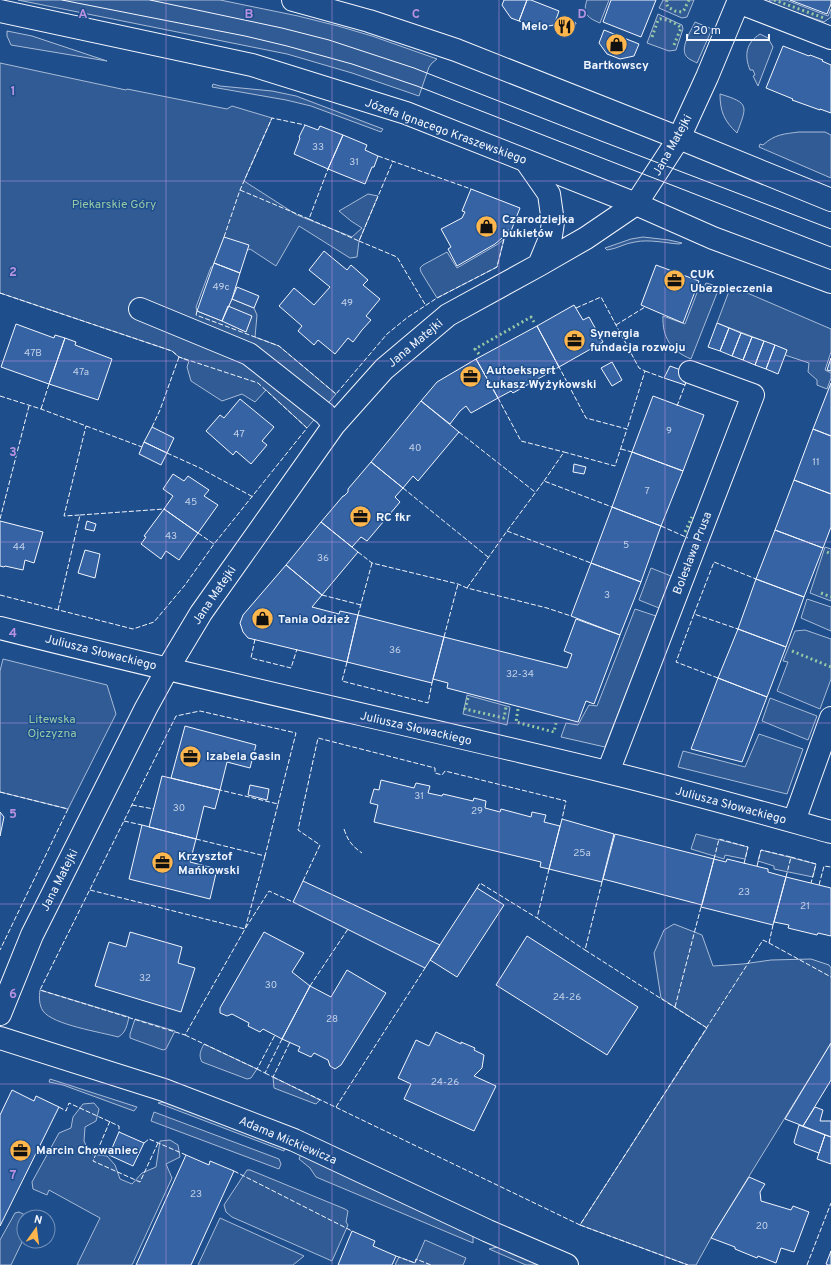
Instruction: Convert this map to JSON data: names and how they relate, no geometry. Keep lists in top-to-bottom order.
{
  "streets": {
    "street": [
      "Józefa Ignacego Kraszewskiego",
      "Jana Matejki",
      "Bolesława Prusa",
      "Juliusza Słowackiego",
      "Adama Mickiewicza"
    ]
  },
  "crossings": [
    ["Józefa Ignacego Kraszewskiego", "Jana Matejki"],
    ["Jana Matejki", "Juliusza Słowackiego"],
    ["Bolesława Prusa", "Juliusza Słowackiego"]
  ],
  "parks": ["Piekarskie Góry", "Litewska Ojczyzna"],
  "places": {
    "restaurant": ["Melo"],
    "shop": ["Bartkowscy", "Czarodziejka bukietów", "Tania Odzież"],
    "office": [
      "CUK Ubezpieczenia",
      "Synergia fundacja rozwoju",
      "Autoekspert Łukasz Wyżykowski",
      "RC fkr",
      "Izabela Gasin",
      "Krzysztof Mańkowski",
      "Marcin Chowaniec"
    ]
  },
  "house_numbers": [
    "33",
    "31",
    "49c",
    "49",
    "47B",
    "47a",
    "9",
    "47",
    "40",
    "11",
    "7",
    "45",
    "43",
    "5",
    "44",
    "36",
    "3",
    "36",
    "32-34",
    "31",
    "30",
    "29",
    "25a",
    "23",
    "21",
    "32",
    "30",
    "24-26",
    "28",
    "24-26",
    "23",
    "20"
  ],
  "scale_bar": "20 m",
  "north": "top",
  "grid": {
    "columns": [
      "A",
      "B",
      "C",
      "D"
    ],
    "rows": [
      "1",
      "2",
      "3",
      "4",
      "5",
      "6",
      "7"
    ]
  }
}
